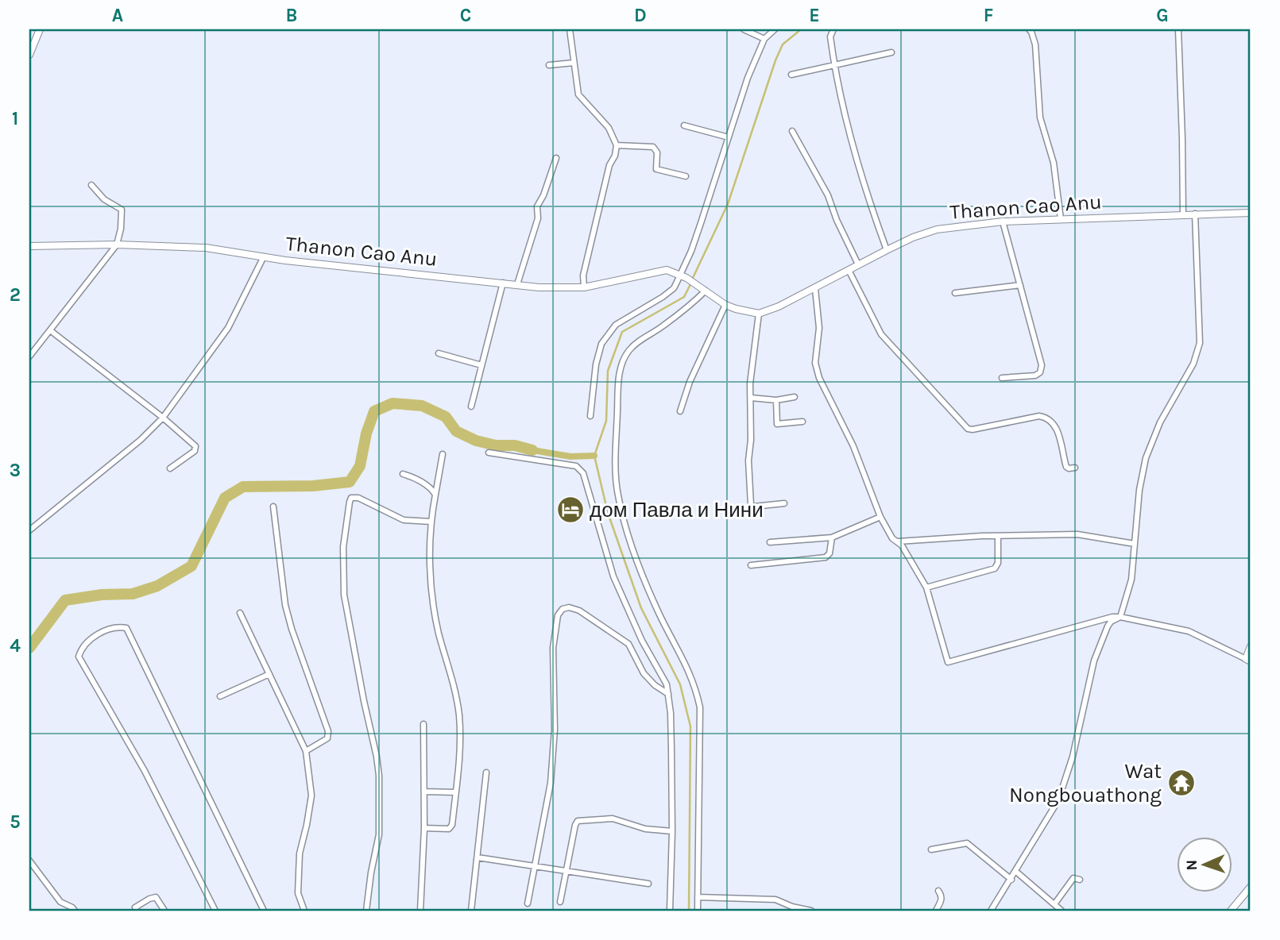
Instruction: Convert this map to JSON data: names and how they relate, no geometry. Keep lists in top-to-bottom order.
{
  "streets": {
    "street": ["Thanon Cao Anu"]
  },
  "places": {
    "hotel": ["дом Павла и Нини"],
    "temple": ["Wat Nongbouathong"]
  },
  "north": "left",
  "grid": {
    "columns": [
      "A",
      "B",
      "C",
      "D",
      "E",
      "F",
      "G"
    ],
    "rows": [
      "1",
      "2",
      "3",
      "4",
      "5"
    ]
  }
}
